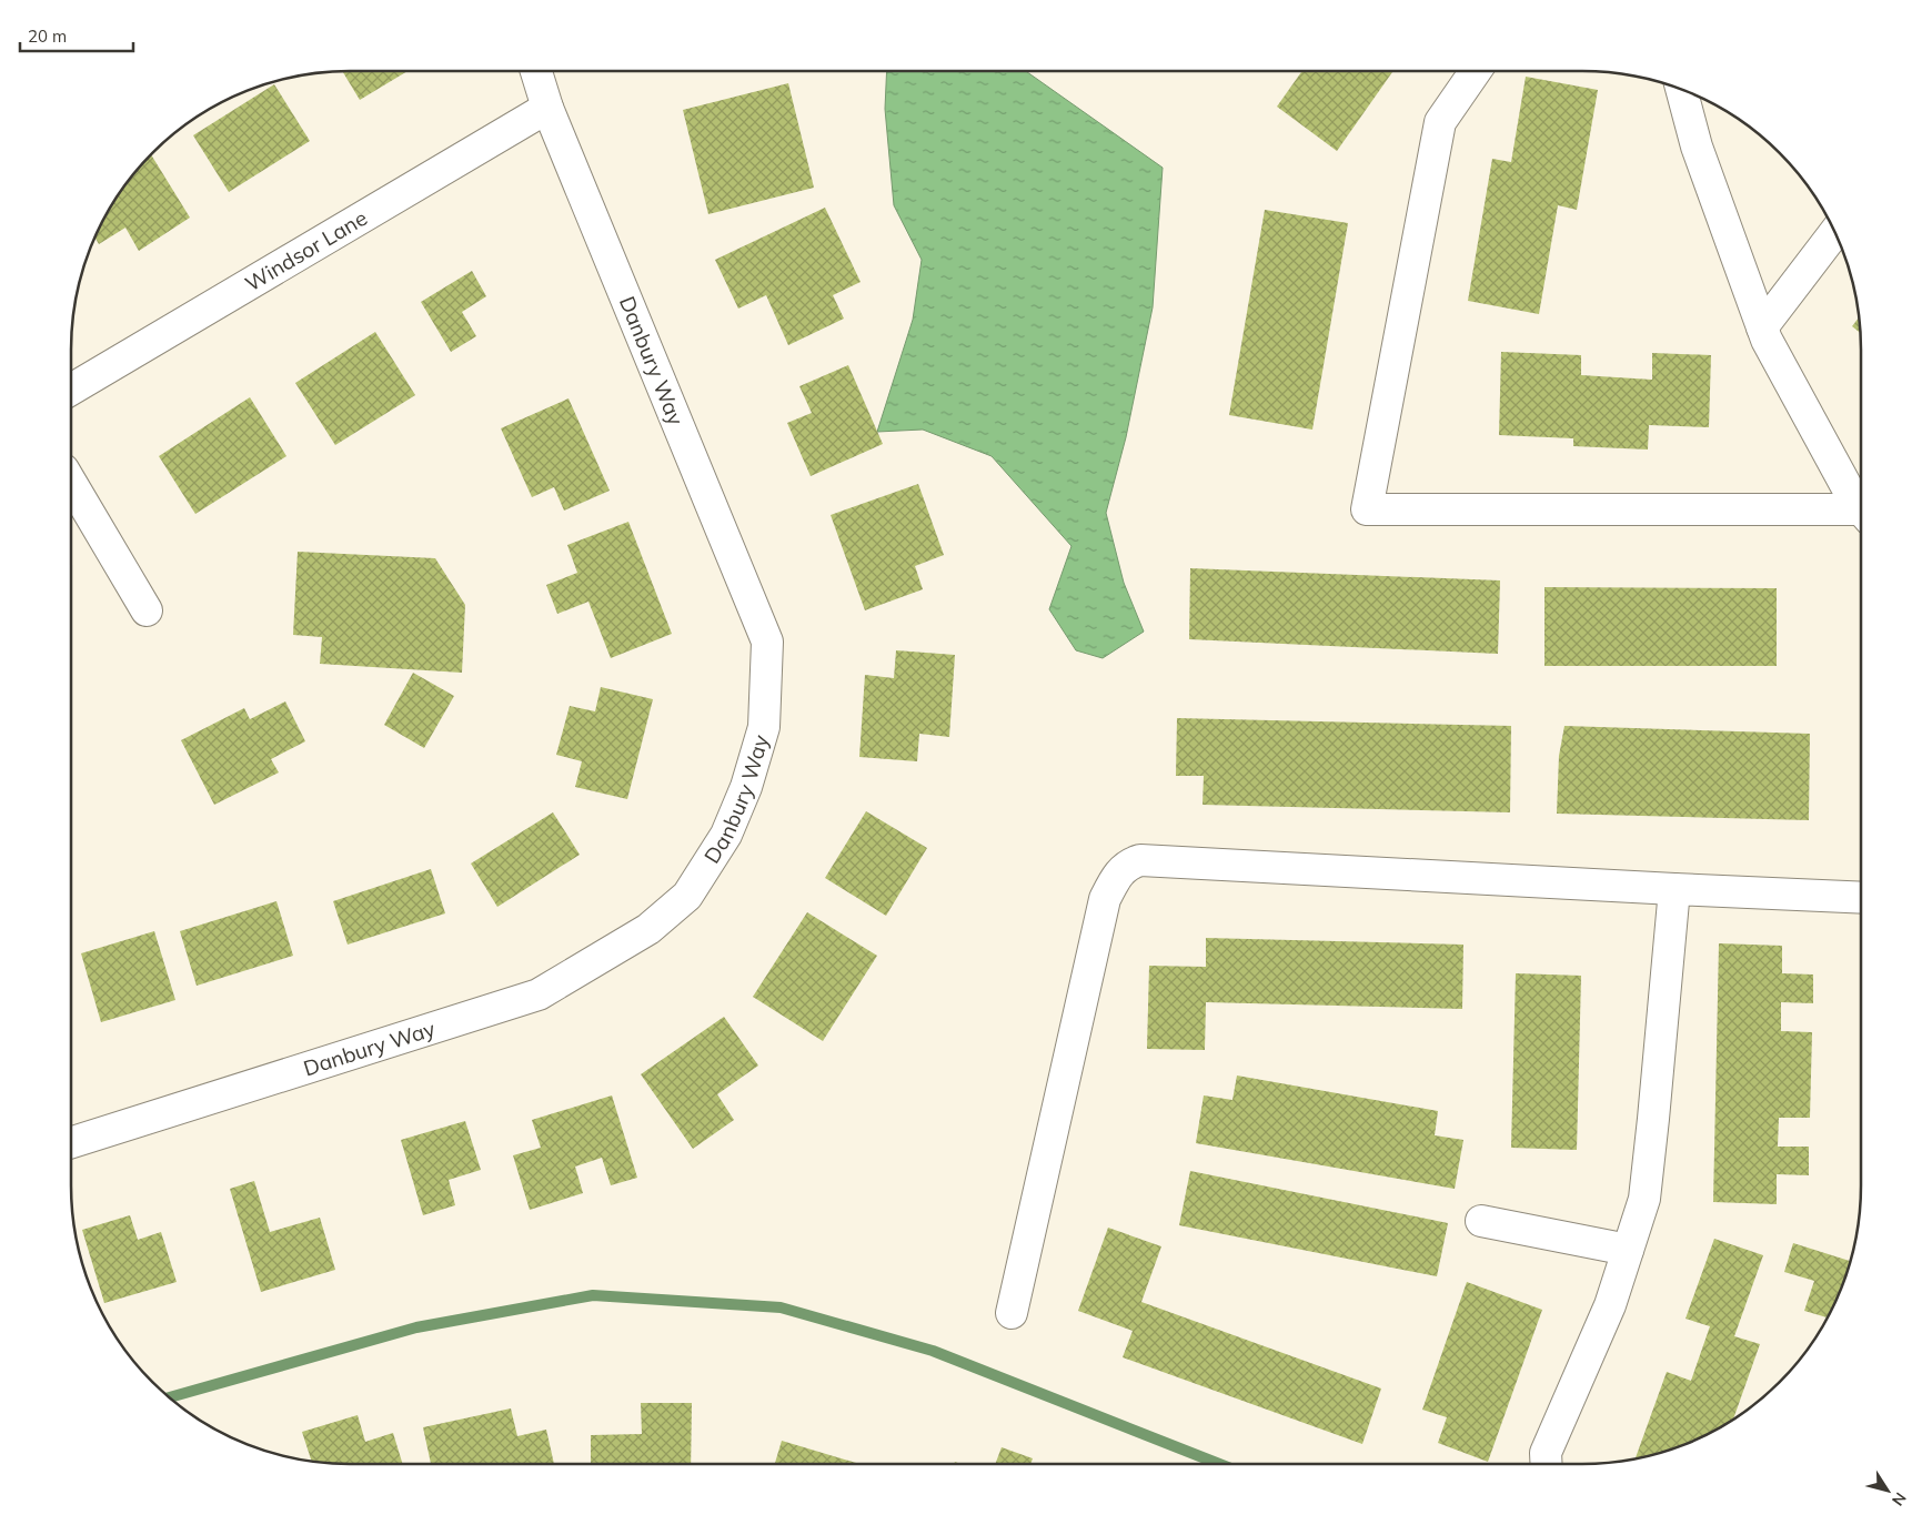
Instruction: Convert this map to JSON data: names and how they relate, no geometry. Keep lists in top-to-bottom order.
{
  "streets": {
    "street": ["Windsor Lane", "Danbury Way"]
  },
  "crossings": [
    ["Windsor Lane", "Danbury Way"]
  ],
  "scale_bar": "20 m",
  "north": "bottom right"
}
